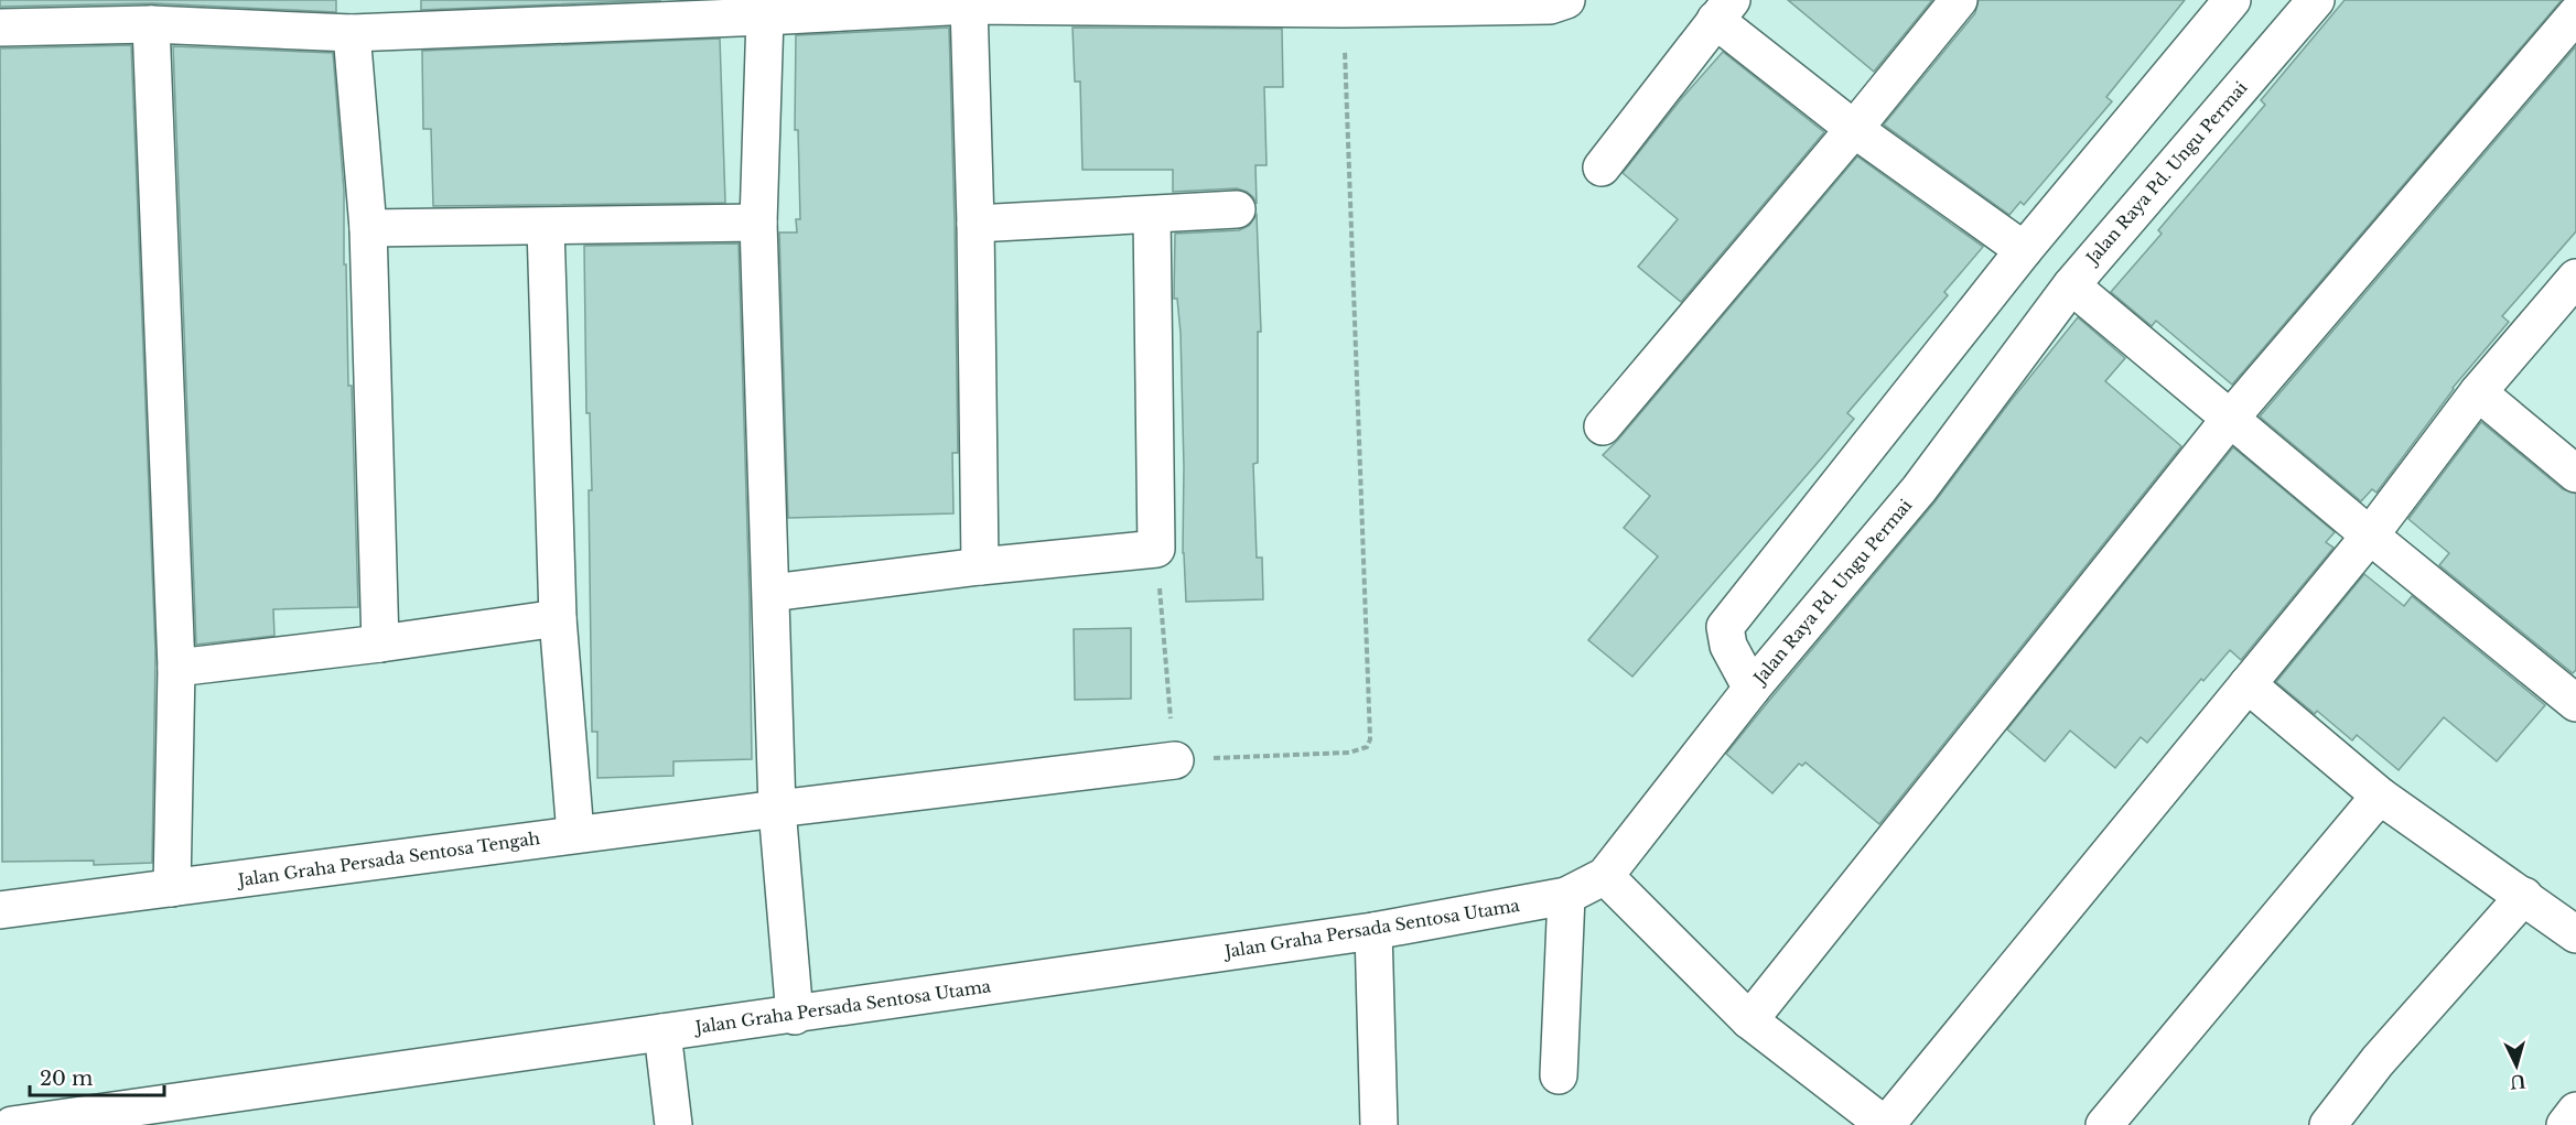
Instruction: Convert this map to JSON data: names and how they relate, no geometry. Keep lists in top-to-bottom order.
{
  "streets": {
    "street": ["Jalan Raya Pd. Ungu Permai", "Jalan Graha Persada Sentosa Tengah", "Jalan Graha Persada Sentosa Utama"]
  },
  "crossings": [
    ["Jalan Raya Pd. Ungu Permai", "Jalan Graha Persada Sentosa Utama"]
  ],
  "scale_bar": "20 m",
  "north": "bottom"
}
